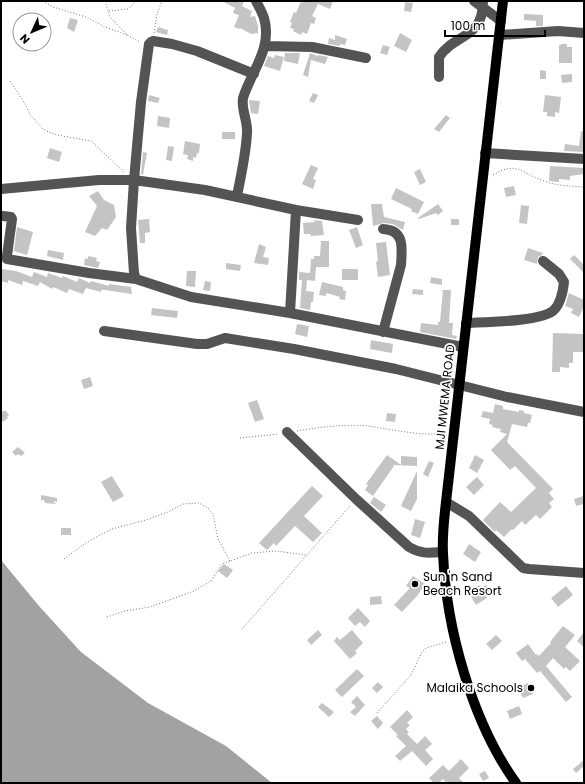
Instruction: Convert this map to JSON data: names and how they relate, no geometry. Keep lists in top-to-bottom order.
{
  "streets": {
    "main road": ["MJI MWEMA ROAD"]
  },
  "places": ["Sun 'n Sand Beach Resort", "Malaika Schools"],
  "scale_bar": "100 m",
  "north": "bottom left"
}
